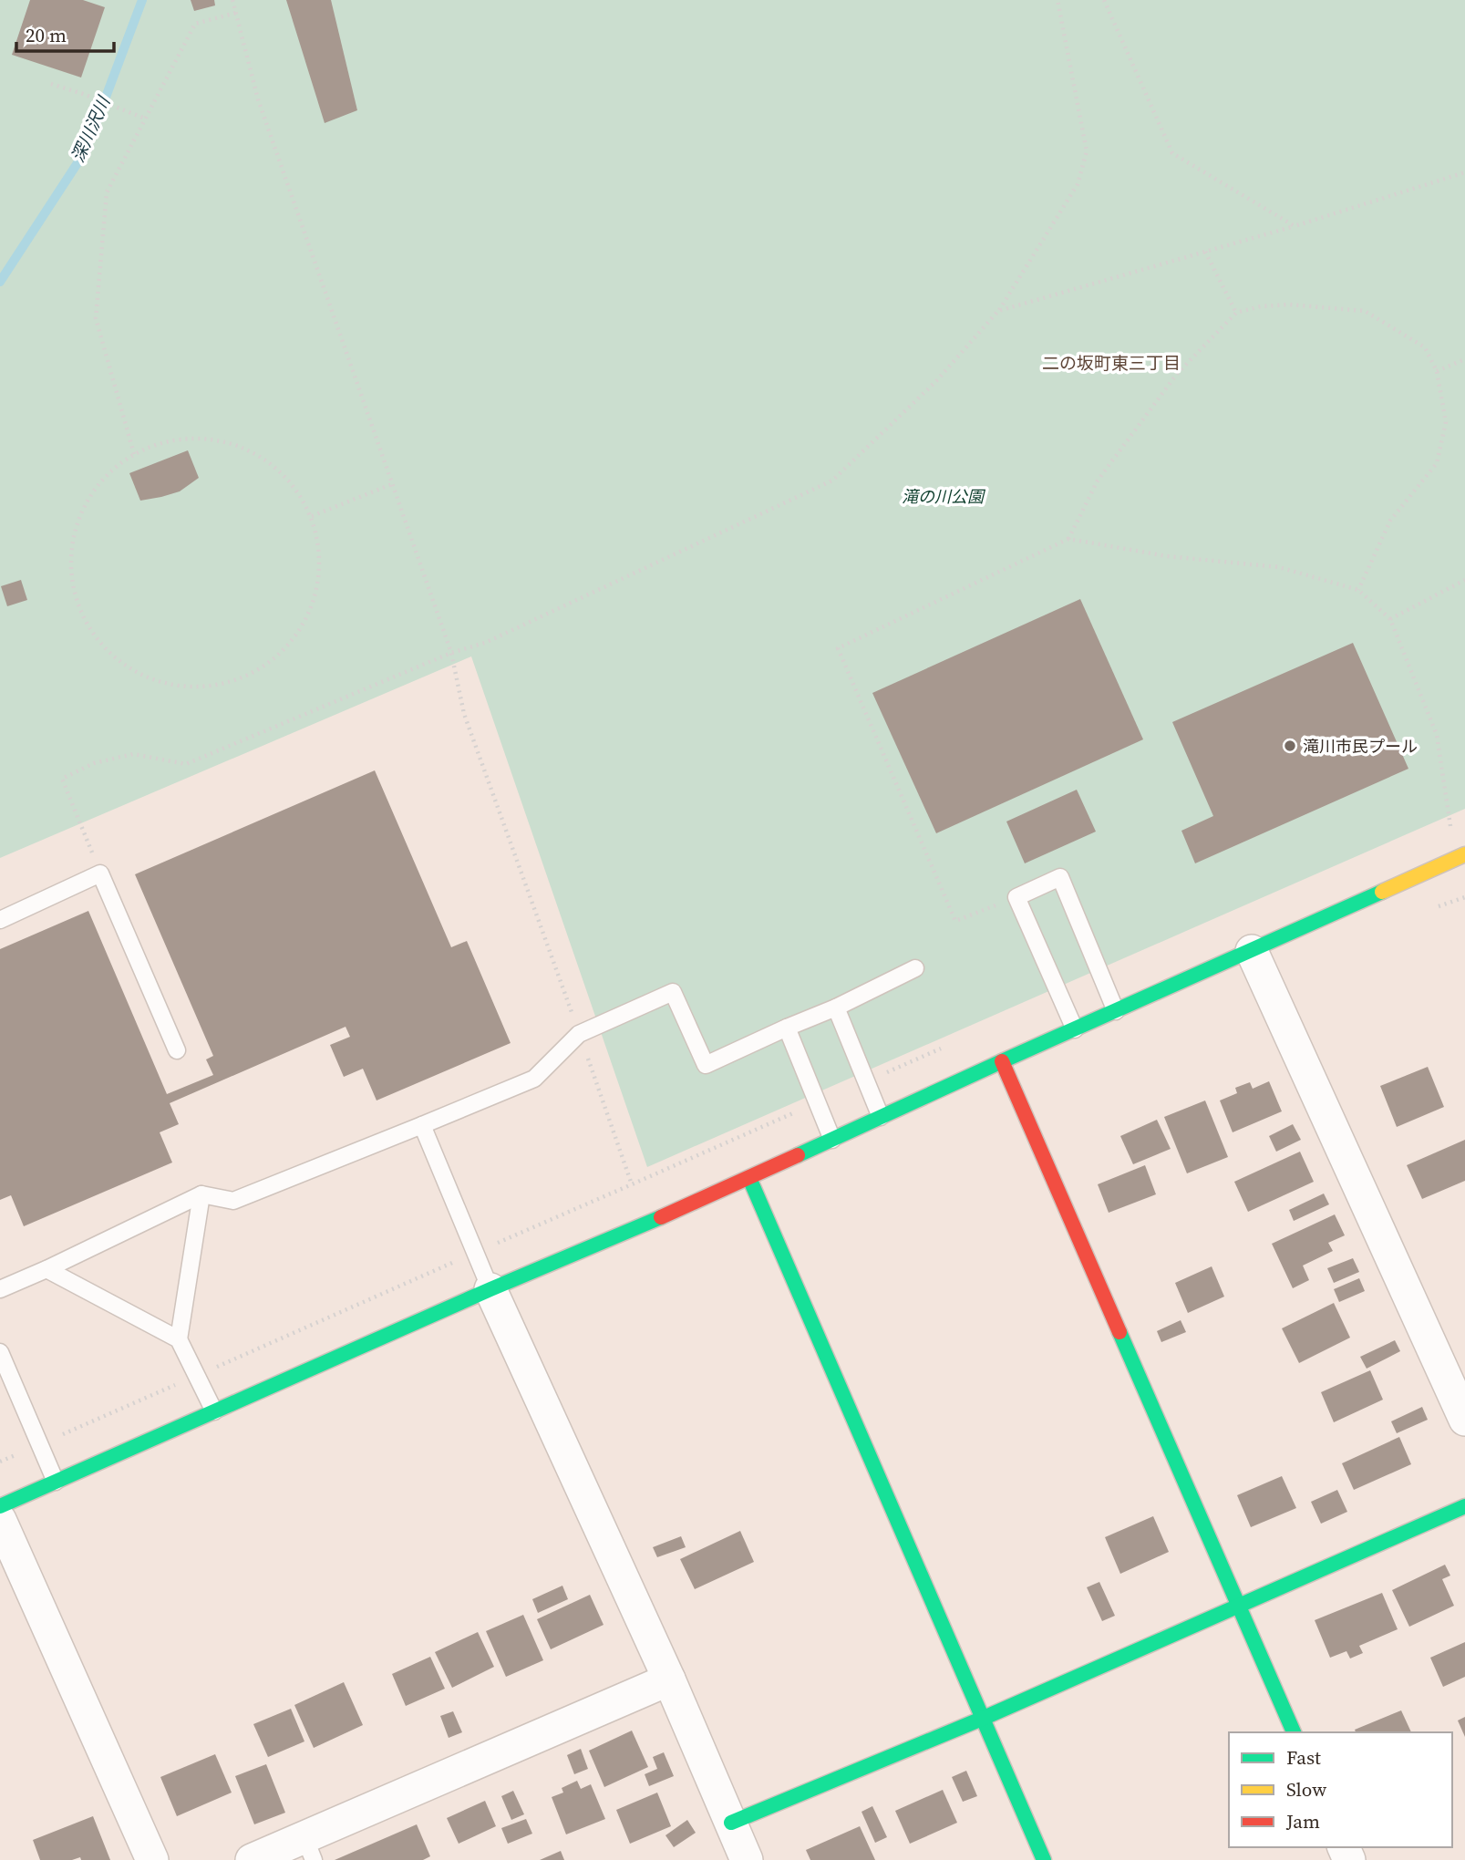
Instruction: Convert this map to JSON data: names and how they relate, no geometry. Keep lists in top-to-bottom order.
{
  "districts": ["二の坂町東三丁目"],
  "water": ["深川沢川"],
  "parks": ["滝の川公園"],
  "places": ["滝川市民プール"],
  "legend": ["Fast", "Slow", "Jam"],
  "scale_bar": "20 m"
}
